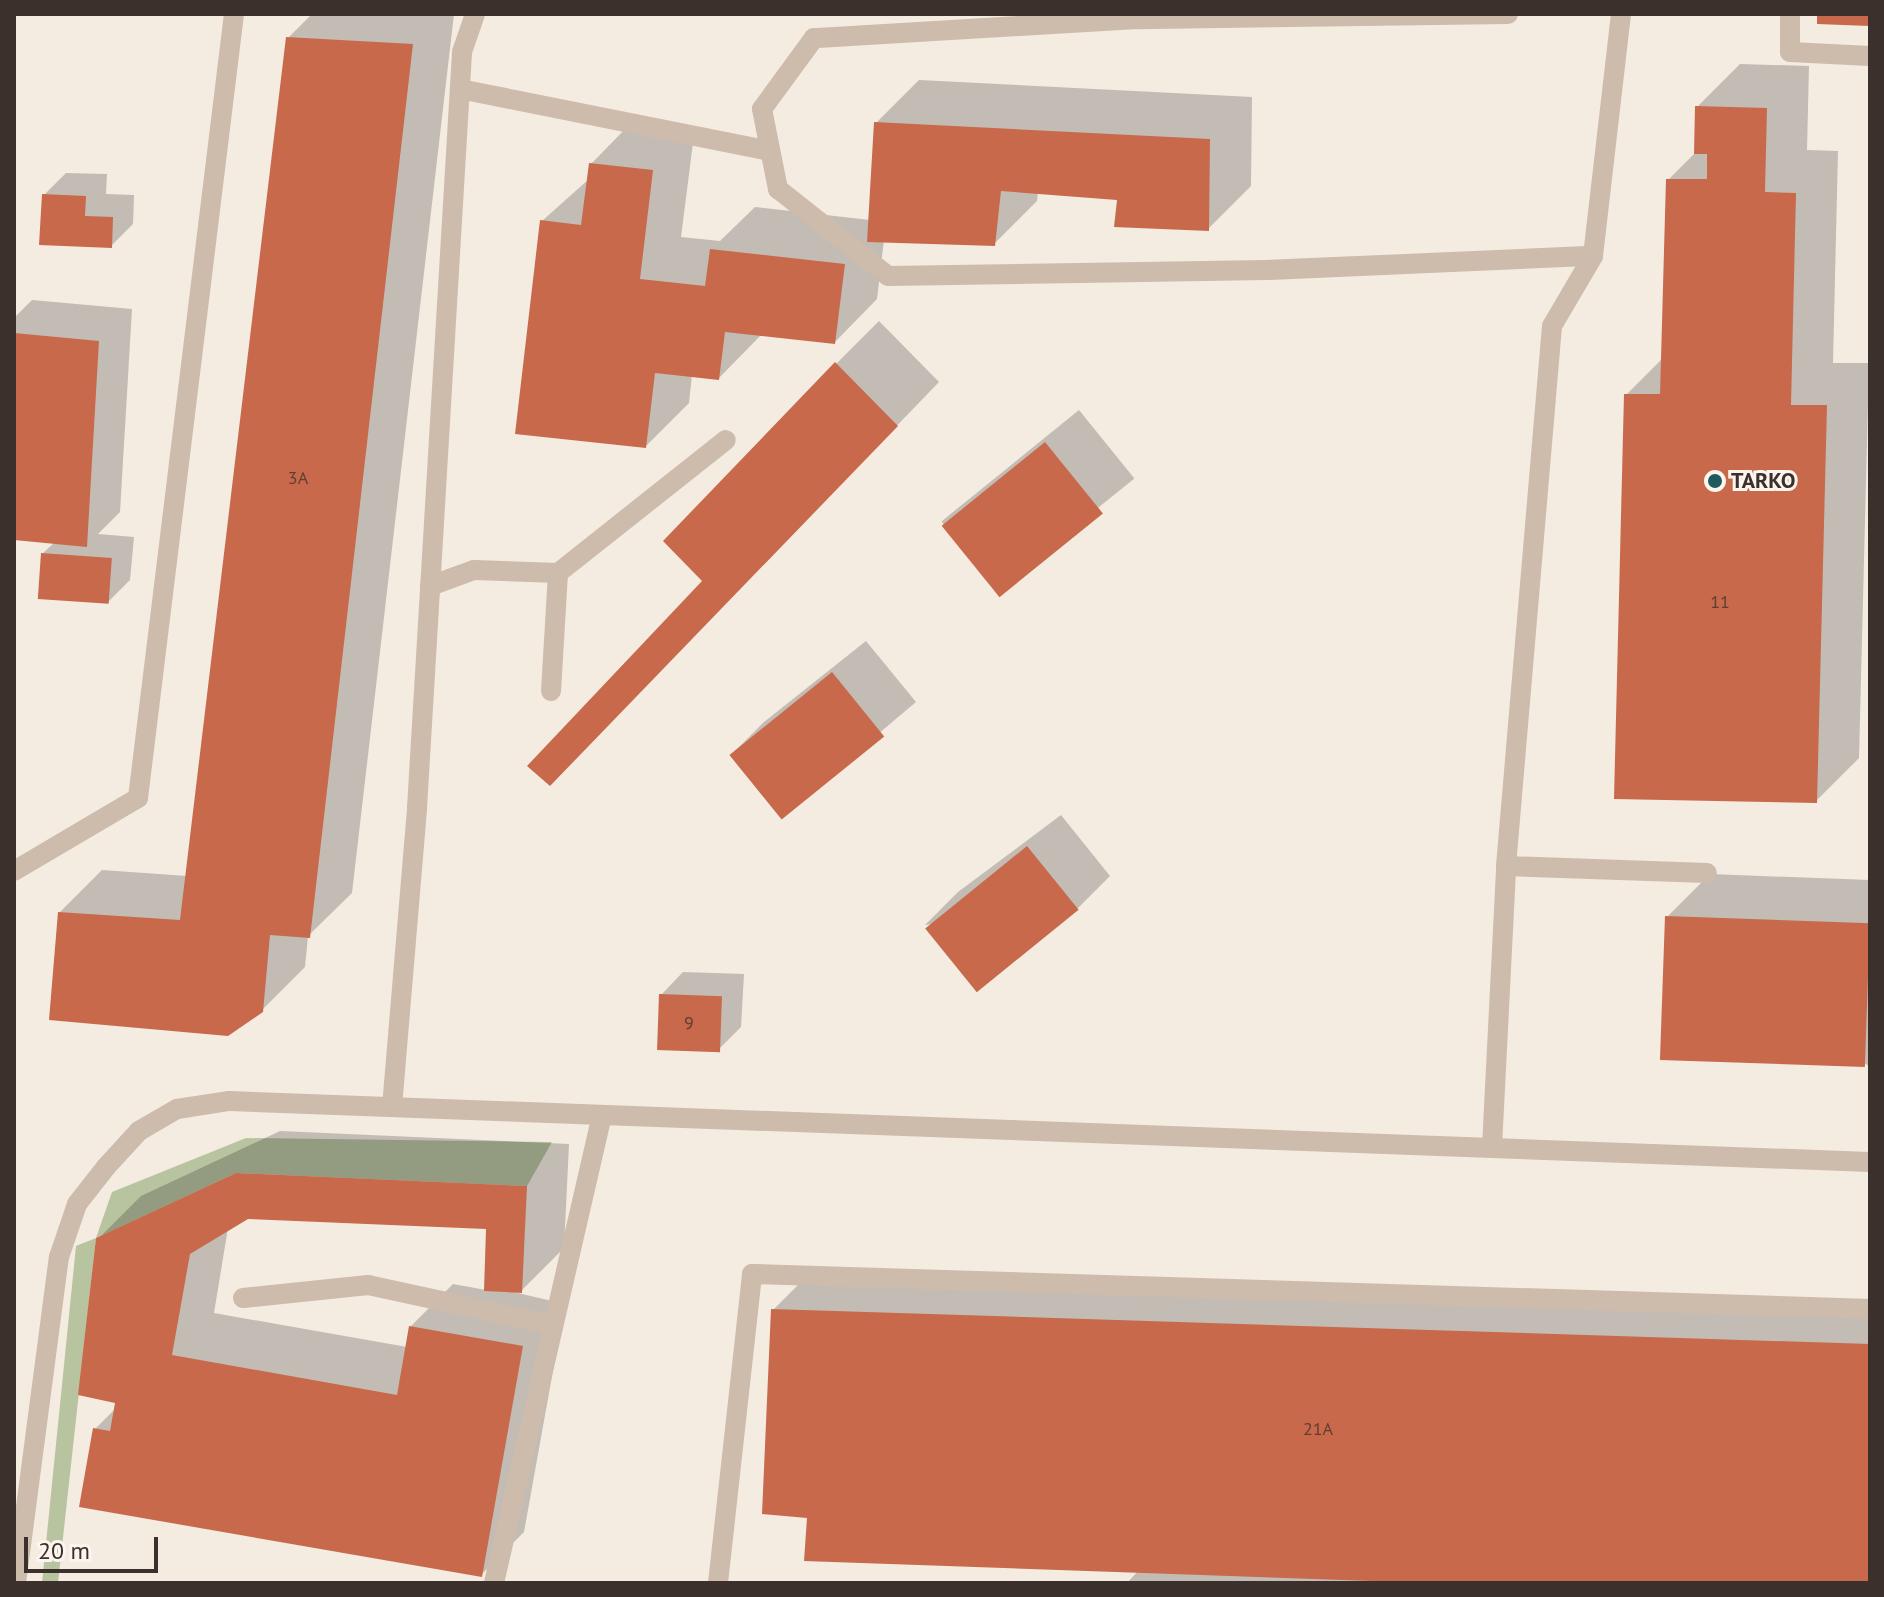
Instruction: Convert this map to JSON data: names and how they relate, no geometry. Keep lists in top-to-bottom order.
{
  "places": ["TARKO"],
  "house_numbers": [
    "3А",
    "11",
    "9",
    "21А"
  ],
  "scale_bar": "20 m"
}
